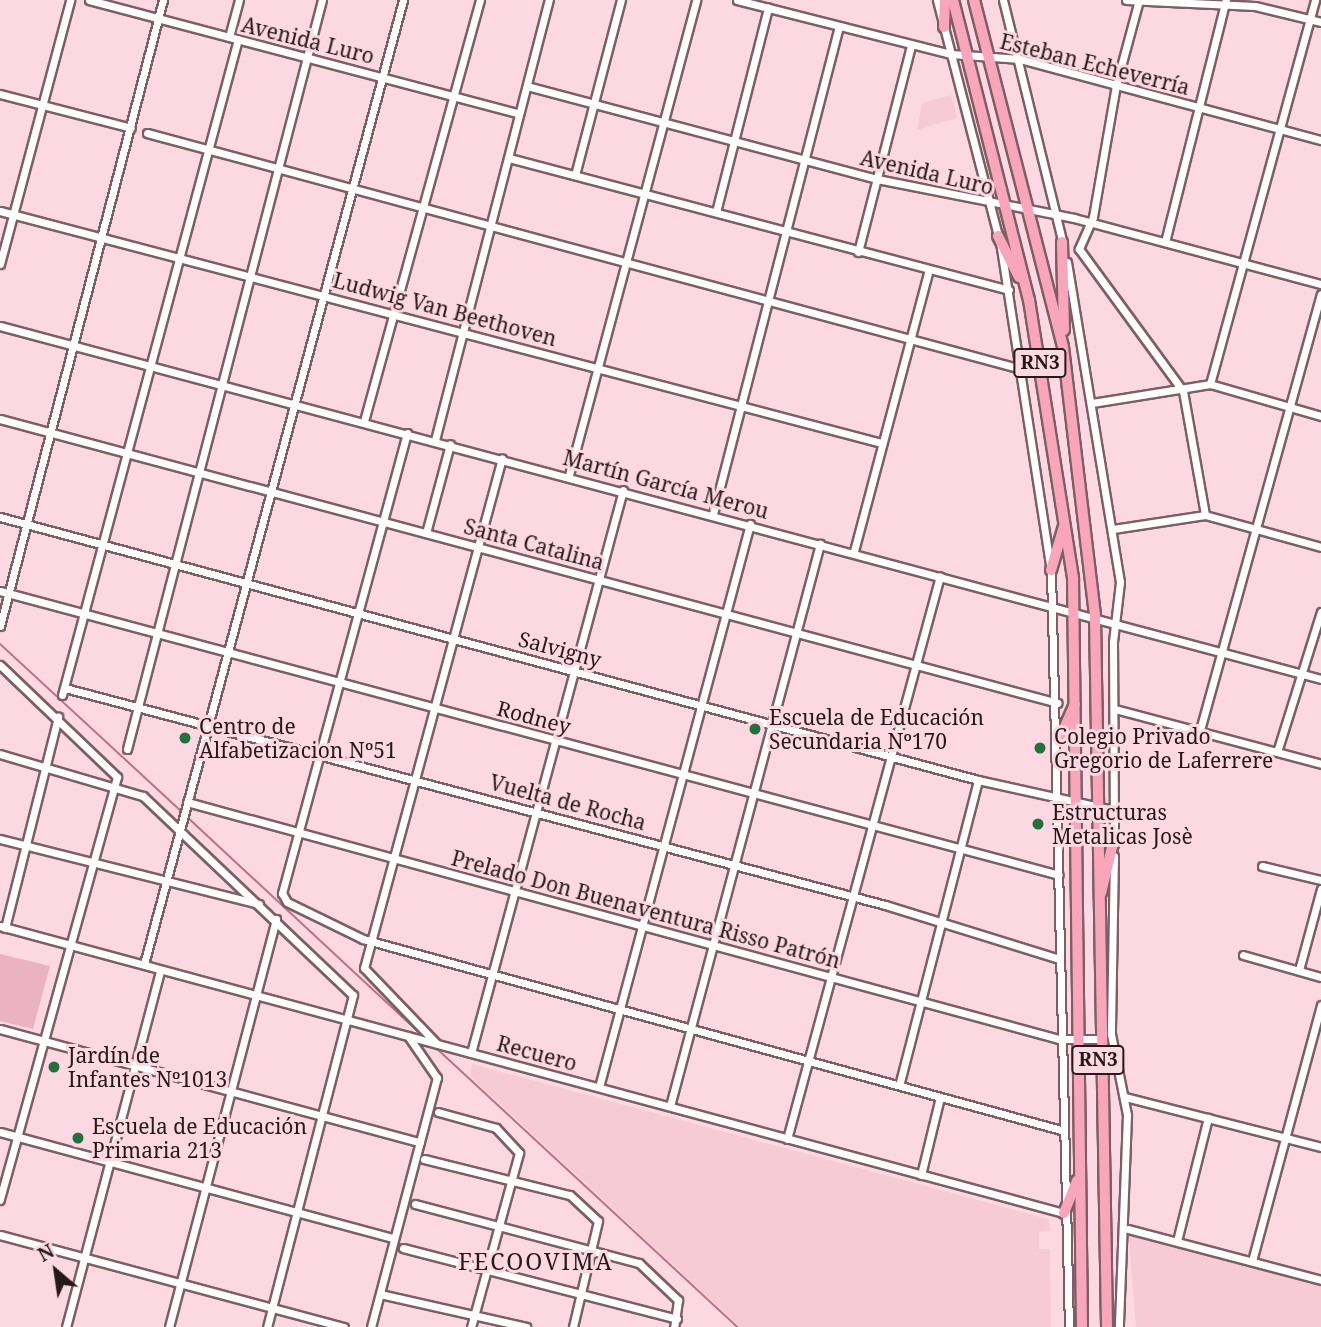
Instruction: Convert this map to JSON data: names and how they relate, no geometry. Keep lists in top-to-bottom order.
{
  "streets": {
    "highway": ["RN3"],
    "street": [
      "Avenida Luro",
      "Esteban Echeverría",
      "Ludwig Van Beethoven",
      "Martín García Merou",
      "Santa Catalina",
      "Salvigny",
      "Rodney",
      "Vuelta de Rocha",
      "Prelado Don Buenaventura Risso Patrón",
      "Recuero"
    ]
  },
  "crossings": [
    ["Avenida Luro", "RN3"],
    ["Esteban Echeverría", "RN3"],
    ["RN3", "Martín García Merou"],
    ["RN3", "Salvigny"],
    ["RN3", "Prelado Don Buenaventura Risso Patrón"],
    ["Rodney", "Vuelta de Rocha"]
  ],
  "districts": ["FECOOVIMA"],
  "places": [
    "Escuela de Educación Secundaria Nº170",
    "Centro de Alfabetizacion Nº51",
    "Colegio Privado Gregorio de Laferrere",
    "Estructuras Metalicas Josè",
    "Jardín de Infantes Nº1013",
    "Escuela de Educación Primaria 213"
  ],
  "north": "top left"
}
